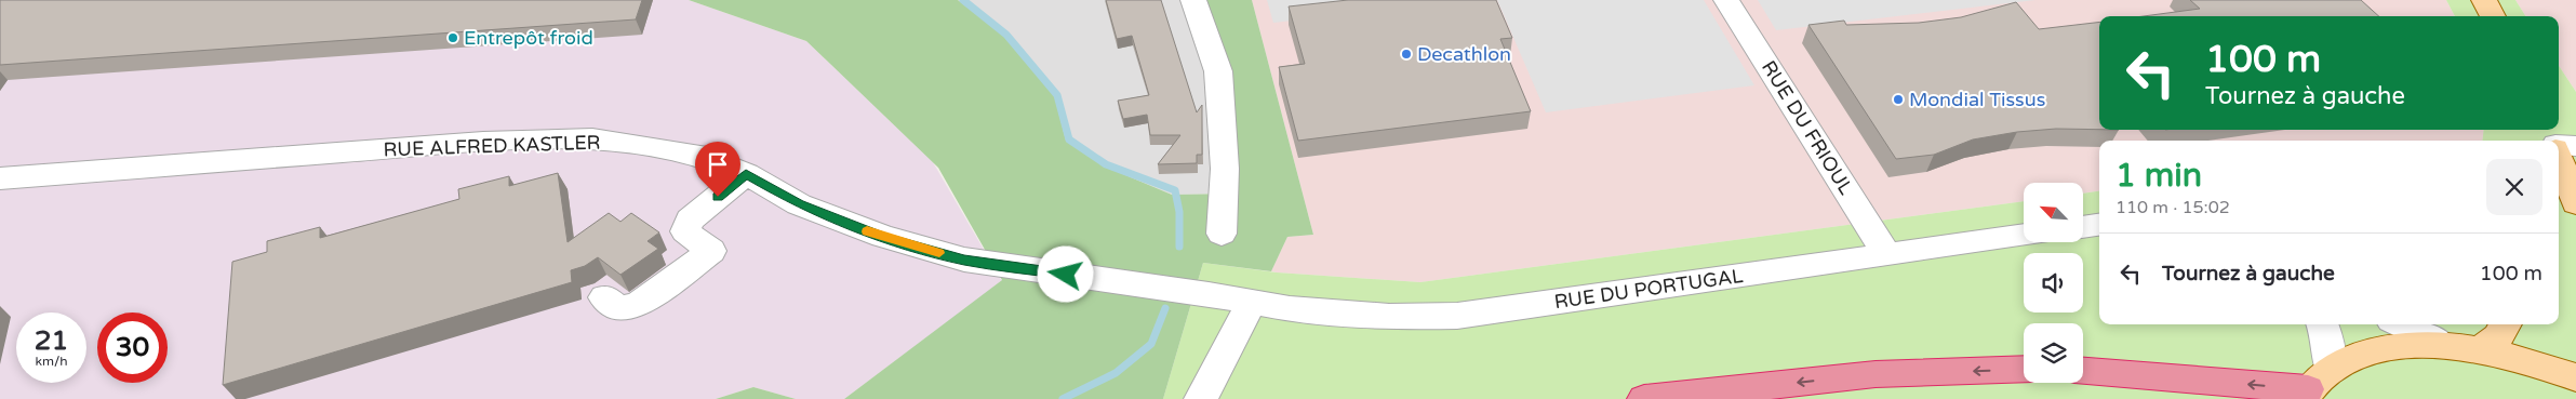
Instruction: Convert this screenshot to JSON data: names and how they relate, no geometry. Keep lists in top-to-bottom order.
{
  "streets": {
    "street": ["RUE DU FRIOUL", "RUE ALFRED KASTLER", "RUE DU PORTUGAL"]
  },
  "crossings": [
    ["RUE DU FRIOUL", "RUE DU PORTUGAL"],
    ["RUE ALFRED KASTLER", "RUE DU PORTUGAL"]
  ],
  "places": ["Entrepôt froid", "Decathlon", "Mondial Tissus"],
  "north": "top left",
  "page": {
    "turn": ["100 m", "Tournez à gauche"],
    "heading": ["1 min", "110 m · 15:02"],
    "list": [
      {
        "name": "Tournez à gauche",
        "value": "100 m"
      }
    ],
    "speed": "21 km/h",
    "limit": "30"
  }
}
